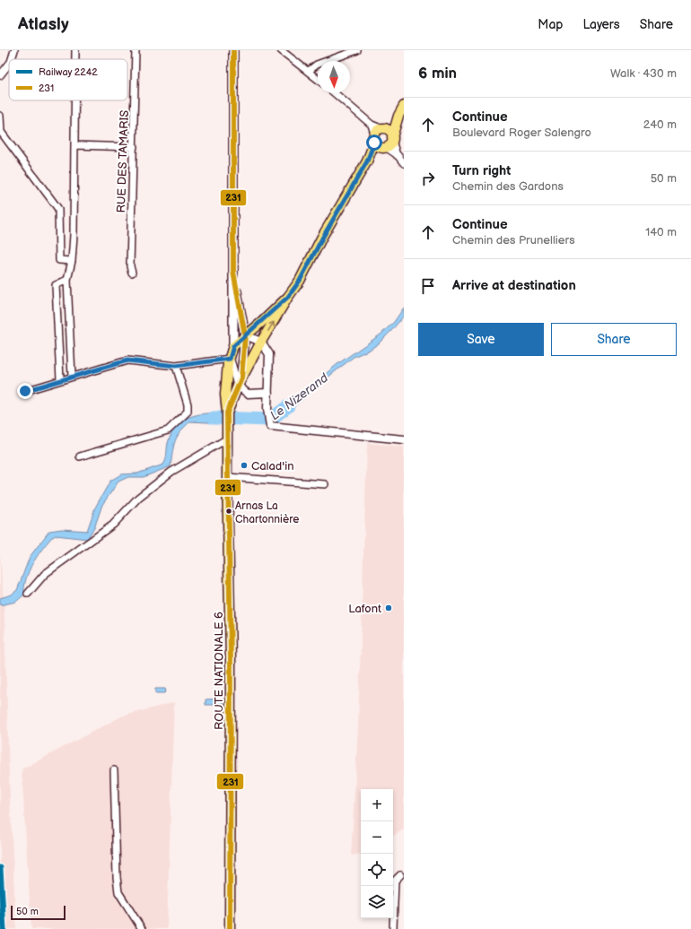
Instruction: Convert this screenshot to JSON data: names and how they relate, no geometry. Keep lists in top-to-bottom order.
{
  "streets": {
    "main road": ["ROUTE NATIONALE 6"],
    "street": ["RUE DES TAMARIS"]
  },
  "water": ["Le Nizerand"],
  "places": ["Calad'in", "Arnas La Chartonnière", "Lafont"],
  "lines": ["transit line 231", "rail line 2242"],
  "legend": ["Railway 2242", "231"],
  "scale_bar": "50 m",
  "north": "bottom",
  "page": {
    "header": "Atlasly",
    "nav": ["Map", "Layers", "Share"],
    "heading": ["6 min", "Walk · 430 m"],
    "list": [
      ["Continue", "Boulevard Roger Salengro", "240 m"],
      ["Turn right", "Chemin des Gardons", "50 m"],
      ["Continue", "Chemin des Prunelliers", "140 m"],
      "Arrive at destination"
    ],
    "buttons": ["Save", "Share"],
    "map_buttons": ["+", "−"],
    "scale": "50 m"
  }
}
